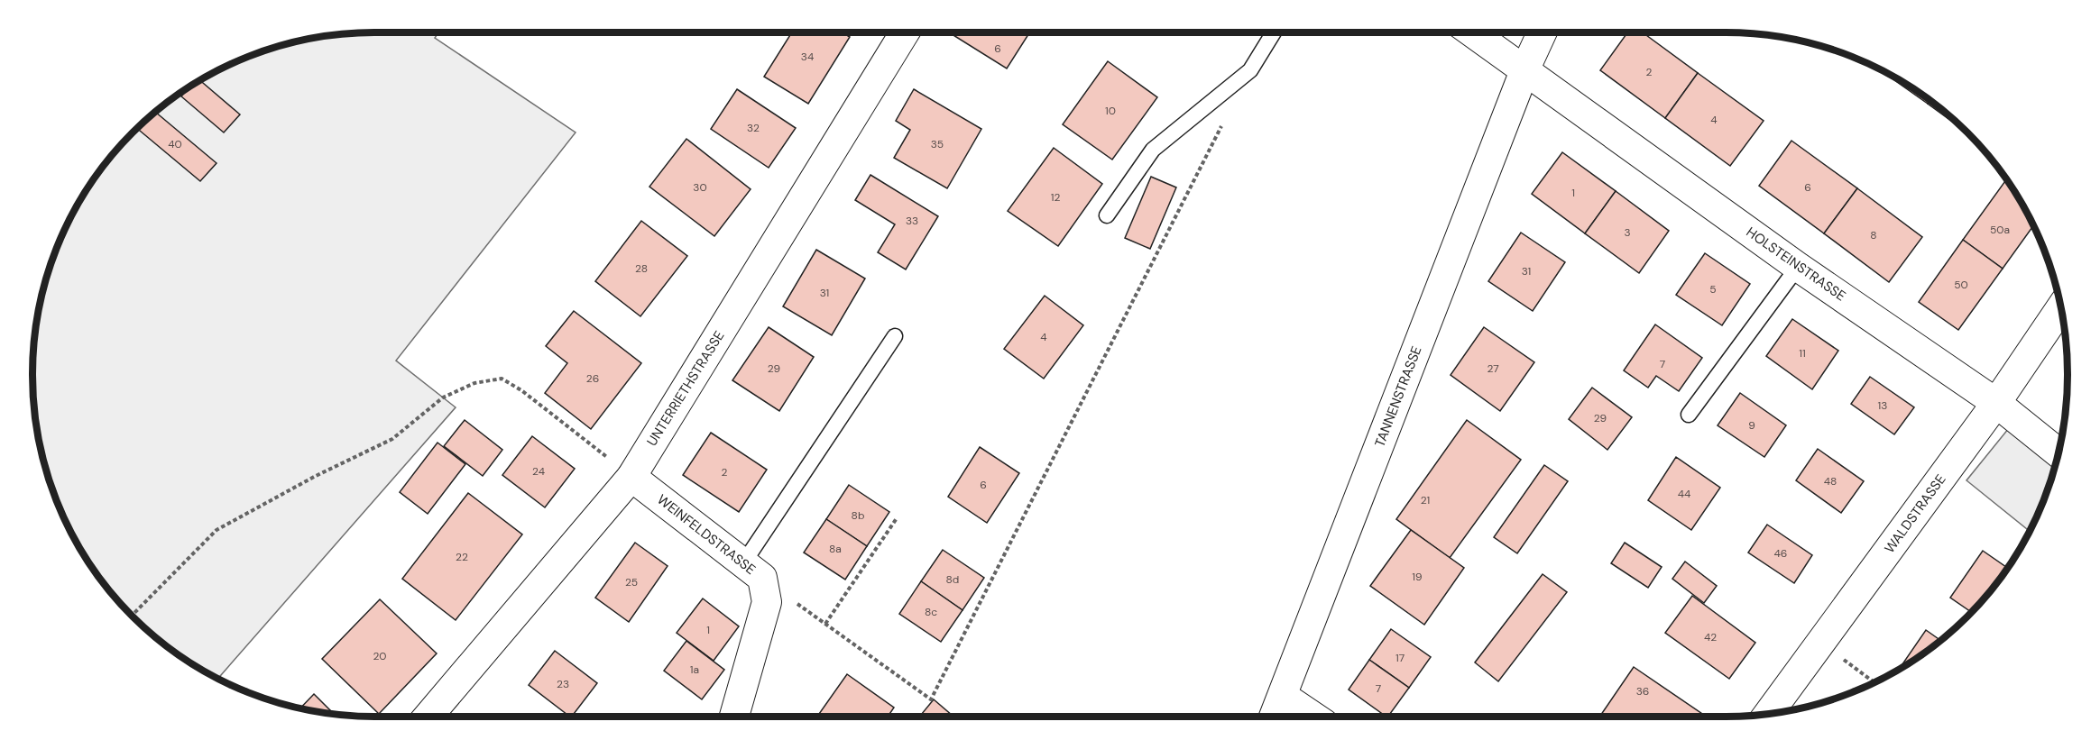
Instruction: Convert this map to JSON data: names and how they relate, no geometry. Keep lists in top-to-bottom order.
{
  "streets": {
    "street": [
      "HOLSTEINSTRASSE",
      "UNTERRIETHSTRASSE",
      "TANNENSTRASSE",
      "WALDSTRASSE",
      "WEINFELDSTRASSE"
    ]
  },
  "crossings": [
    ["HOLSTEINSTRASSE", "TANNENSTRASSE"],
    ["HOLSTEINSTRASSE", "WALDSTRASSE"],
    ["UNTERRIETHSTRASSE", "WEINFELDSTRASSE"]
  ],
  "house_numbers": [
    "6",
    "34",
    "2",
    "10",
    "4",
    "32",
    "40",
    "35",
    "30",
    "6",
    "1",
    "12",
    "33",
    "50a",
    "3",
    "8",
    "28",
    "31",
    "50",
    "5",
    "31",
    "4",
    "11",
    "7",
    "29",
    "27",
    "26",
    "13",
    "29",
    "9",
    "24",
    "2",
    "48",
    "6",
    "44",
    "21",
    "8b",
    "8a",
    "46",
    "22",
    "19",
    "8d",
    "25",
    "8c",
    "1",
    "42",
    "20",
    "17",
    "1a",
    "23",
    "7",
    "36"
  ]
}
